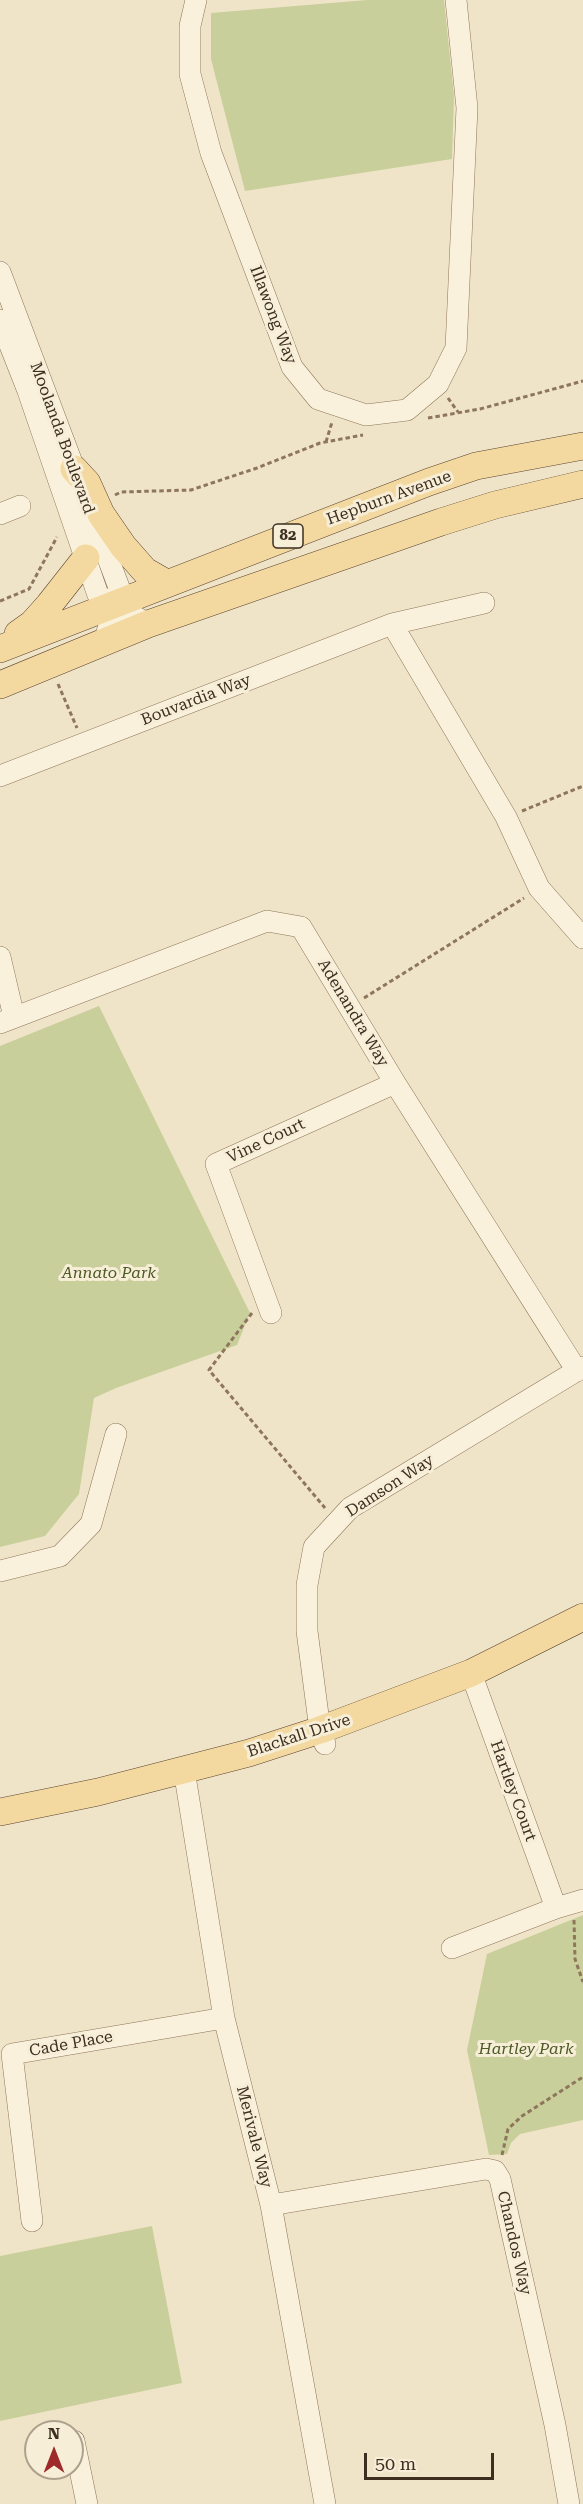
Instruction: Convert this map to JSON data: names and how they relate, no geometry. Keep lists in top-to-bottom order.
{
  "streets": {
    "main road": ["Hepburn Avenue", "82", "Blackall Drive"],
    "street": [
      "Illawong Way",
      "Moolanda Boulevard",
      "Bouvardia Way",
      "Adenandra Way",
      "Vine Court",
      "Damson Way",
      "Hartley Court",
      "Cade Place",
      "Merivale Way",
      "Chandos Way"
    ]
  },
  "crossings": [
    ["Moolanda Boulevard", "Hepburn Avenue"],
    ["Moolanda Boulevard", "82"],
    ["Adenandra Way", "Vine Court"],
    ["Adenandra Way", "Damson Way"],
    ["Damson Way", "Blackall Drive"],
    ["Blackall Drive", "Hartley Court"],
    ["Blackall Drive", "Merivale Way"],
    ["Cade Place", "Merivale Way"],
    ["Merivale Way", "Chandos Way"]
  ],
  "parks": ["Annato Park", "Hartley Park"],
  "scale_bar": "50 m",
  "north": "top"
}
